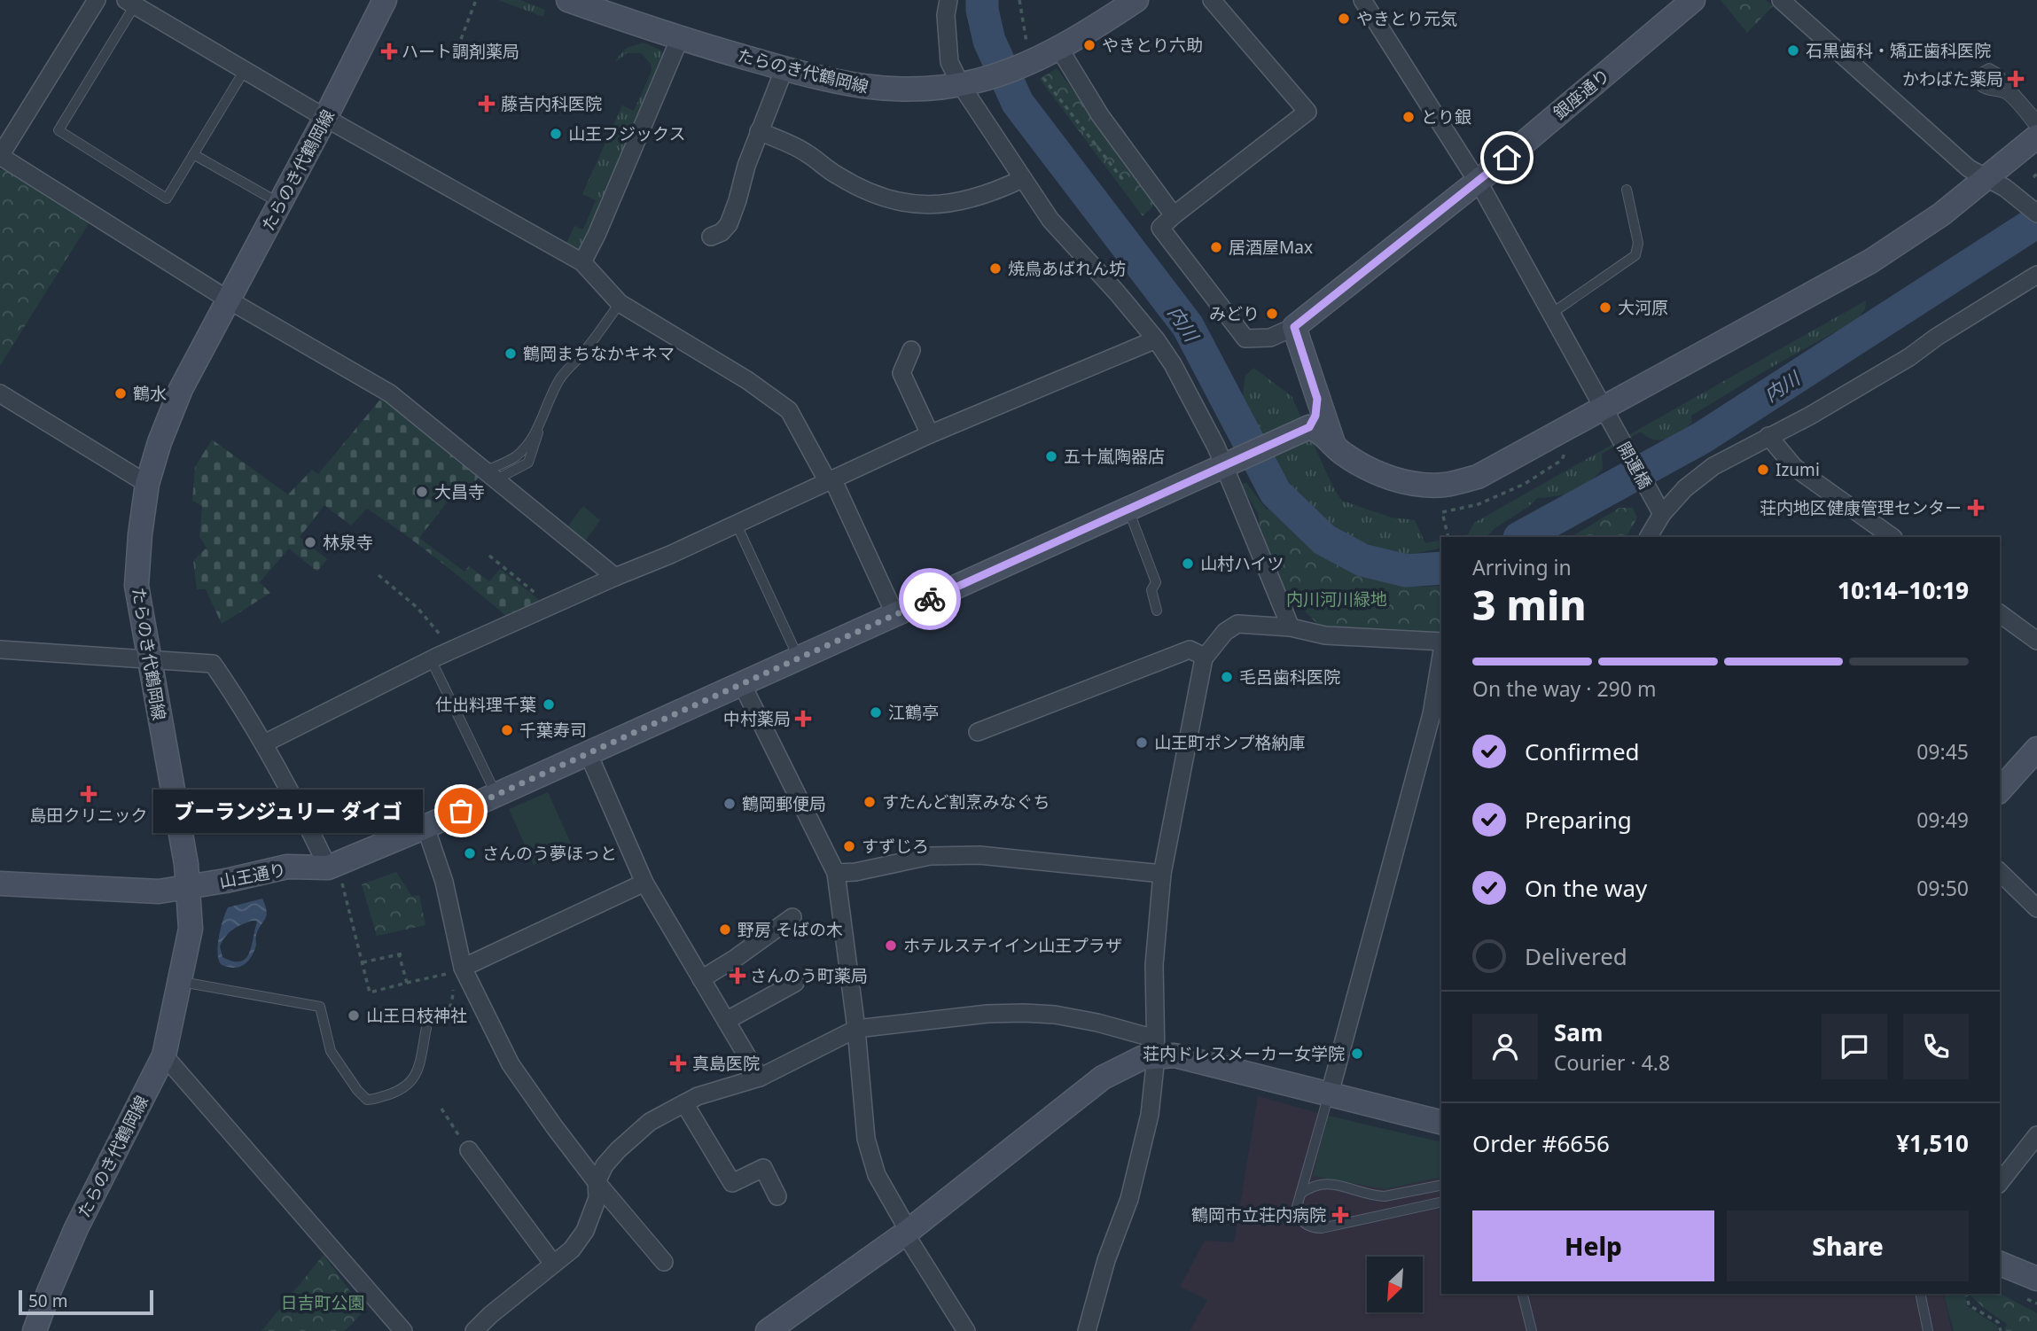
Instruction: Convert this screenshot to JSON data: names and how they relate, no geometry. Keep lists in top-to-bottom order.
{
  "streets": {
    "street": [
      "たらのき代鶴岡線",
      "銀座通り",
      "開運橋",
      "山王通り"
    ]
  },
  "crossings": [
    ["たらのき代鶴岡線", "山王通り"],
    ["銀座通り", "開運橋"]
  ],
  "water": ["内川"],
  "parks": ["内川河川緑地", "日吉町公園"],
  "places": {
    "other": [
      "やきとり元気",
      "やきとり六助",
      "石黒歯科・矯正歯科医院",
      "とり銀",
      "山王フジックス",
      "居酒屋Max",
      "焼鳥あばれん坊",
      "大河原",
      "みどり",
      "鶴岡まちなかキネマ",
      "鶴水",
      "五十嵐陶器店",
      "Izumi",
      "大昌寺",
      "林泉寺",
      "山村ハイツ",
      "毛呂歯科医院",
      "仕出料理千葉",
      "江鶴亭",
      "千葉寿司",
      "山王町ポンプ格納庫",
      "すたんど割烹みなぐち",
      "鶴岡郵便局",
      "ブーランジュリー ダイゴ",
      "すずじろ",
      "さんのう夢ほっと",
      "野房 そばの木",
      "ホテルステイイン山王プラザ",
      "山王日枝神社",
      "荘内ドレスメーカー女学院"
    ],
    "health": [
      "ハート調剤薬局",
      "かわばた薬局",
      "藤吉内科医院",
      "荘内地区健康管理センター",
      "中村薬局",
      "島田クリニック",
      "さんのう町薬局",
      "真島医院",
      "鶴岡市立荘内病院"
    ]
  },
  "scale_bar": "50 m",
  "north": "bottom left",
  "page": {
    "heading": ["3 min", "Arriving in", "10:14–10:19"],
    "panel": [
      "Sam",
      "Courier · 4.8",
      "Order #6656",
      "¥1,510"
    ],
    "bar": "On the way · 290 m",
    "list": [
      ["Confirmed", "09:45"],
      ["Preparing", "09:49"],
      ["On the way", "09:50"],
      "Delivered"
    ],
    "bubble": "ブーランジュリー ダイゴ",
    "buttons": ["Help", "Share"],
    "scale": "50 m"
  }
}
